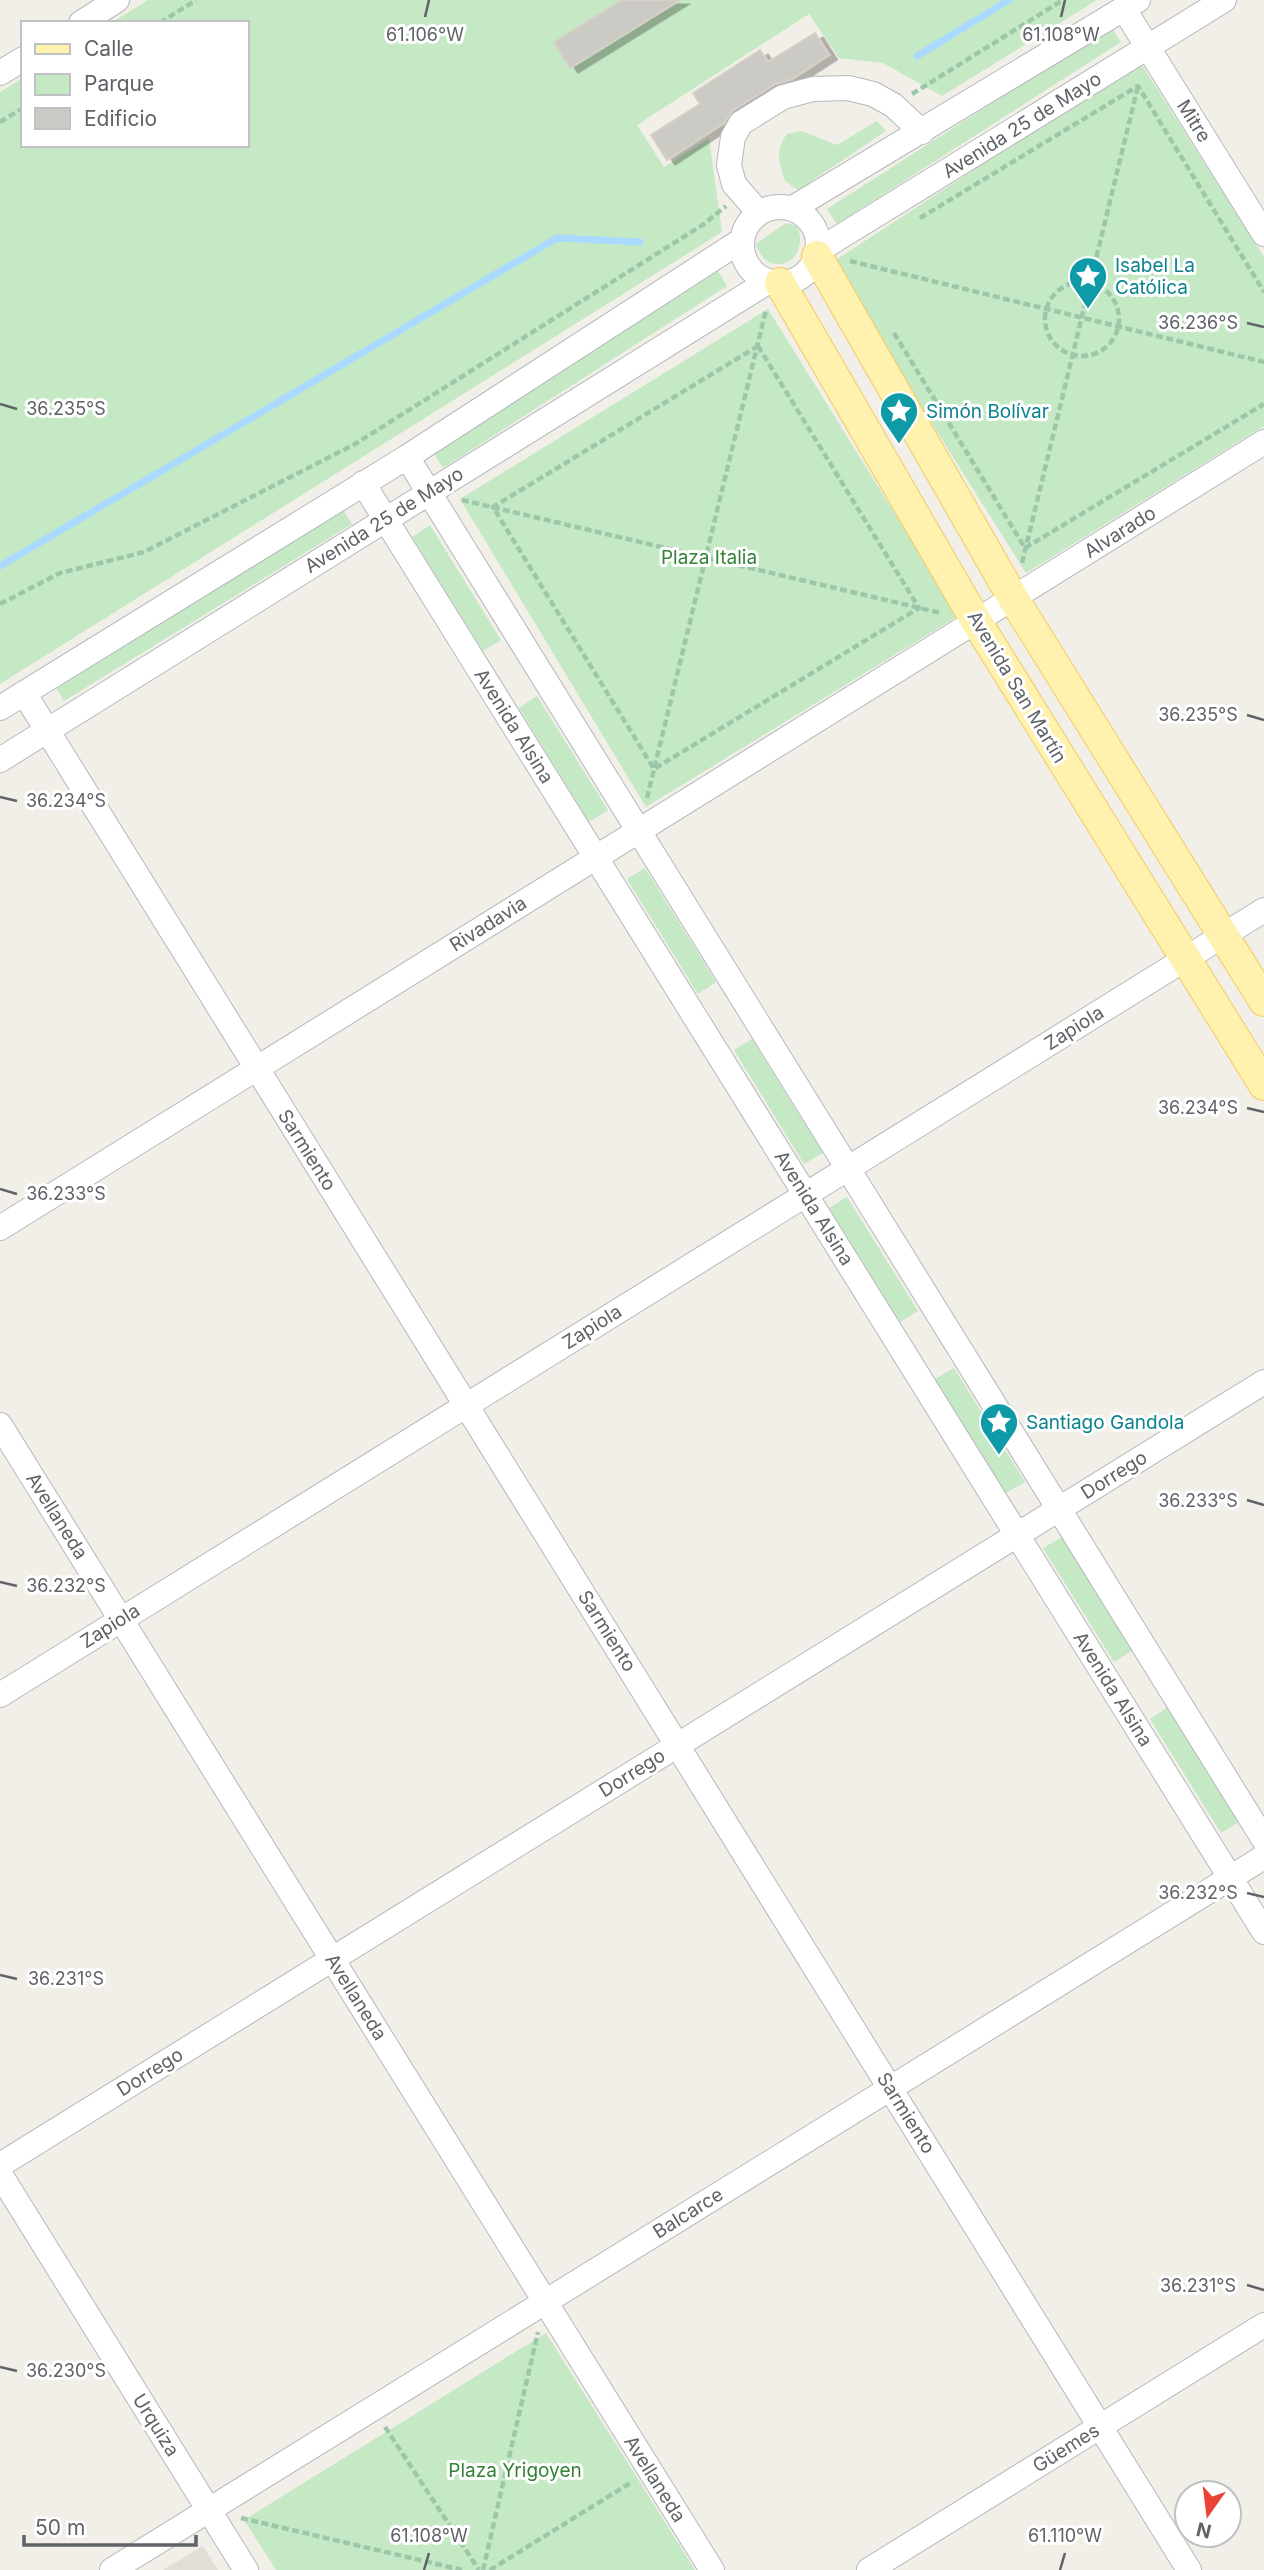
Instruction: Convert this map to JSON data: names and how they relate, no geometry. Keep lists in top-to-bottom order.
{
  "streets": {
    "main road": ["Avenida San Martín"],
    "street": [
      "Mitre",
      "Avenida 25 de Mayo",
      "Alvarado",
      "Avenida Alsina",
      "Rivadavia",
      "Zapiola",
      "Sarmiento",
      "Dorrego",
      "Avellaneda",
      "Balcarce",
      "Urquiza",
      "Güemes"
    ]
  },
  "crossings": [
    ["Mitre", "Avenida 25 de Mayo"],
    ["Avenida 25 de Mayo", "Avenida San Martín"],
    ["Avenida 25 de Mayo", "Avenida Alsina"],
    ["Avenida 25 de Mayo", "Sarmiento"],
    ["Alvarado", "Avenida San Martín"],
    ["Alvarado", "Rivadavia"],
    ["Avenida San Martín", "Rivadavia"],
    ["Avenida San Martín", "Zapiola"],
    ["Avenida Alsina", "Rivadavia"],
    ["Avenida Alsina", "Zapiola"],
    ["Avenida Alsina", "Dorrego"],
    ["Avenida Alsina", "Balcarce"],
    ["Rivadavia", "Sarmiento"],
    ["Zapiola", "Sarmiento"],
    ["Zapiola", "Avellaneda"],
    ["Sarmiento", "Dorrego"],
    ["Sarmiento", "Balcarce"],
    ["Sarmiento", "Güemes"],
    ["Dorrego", "Avellaneda"],
    ["Avellaneda", "Balcarce"],
    ["Balcarce", "Urquiza"]
  ],
  "parks": ["Plaza Italia", "Plaza Yrigoyen"],
  "places": {
    "place": ["Isabel La Católica", "Simón Bolívar", "Santiago Gandola"]
  },
  "legend": ["Calle", "Parque", "Edificio"],
  "scale_bar": "50 m",
  "north": "bottom",
  "coordinates": [
    "61.106°W",
    "61.108°W",
    "36.236°S",
    "36.235°S",
    "36.234°S",
    "36.233°S",
    "36.232°S",
    "36.231°S",
    "36.230°S",
    "61.110°W"
  ]
}
